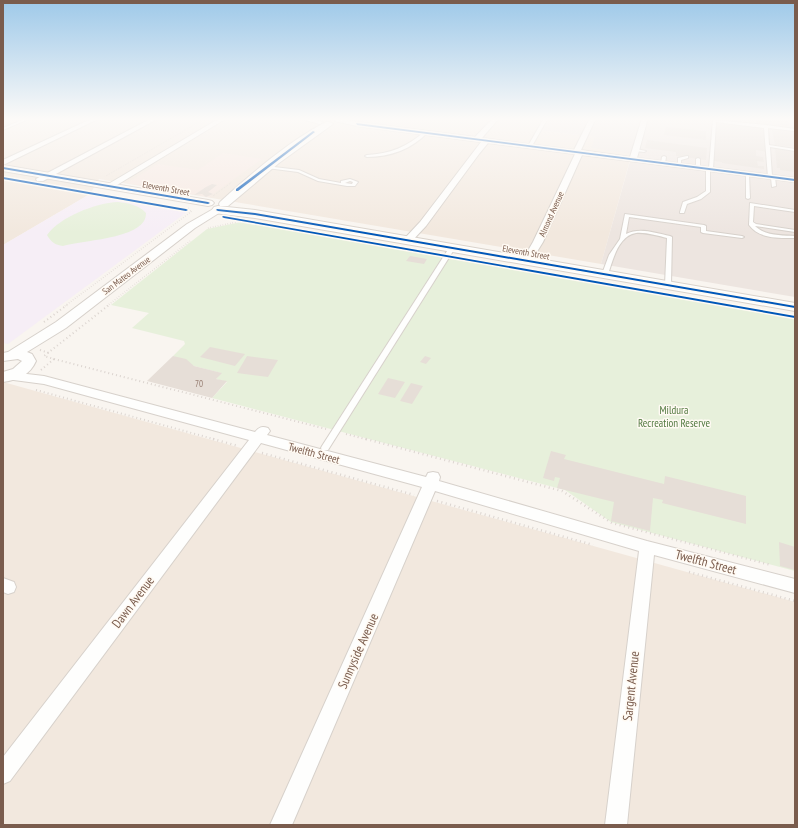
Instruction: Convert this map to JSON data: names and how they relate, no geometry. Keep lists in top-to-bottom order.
{
  "streets": {
    "main road": ["Eleventh Street"],
    "street": [
      "Almond Avenue",
      "San Mateo Avenue",
      "Twelfth Street",
      "Dawn Avenue",
      "Sunnyside Avenue",
      "Sargent Avenue"
    ]
  },
  "crossings": [
    ["Eleventh Street", "Almond Avenue"],
    ["Eleventh Street", "San Mateo Avenue"],
    ["San Mateo Avenue", "Twelfth Street"],
    ["Twelfth Street", "Dawn Avenue"],
    ["Twelfth Street", "Sunnyside Avenue"],
    ["Twelfth Street", "Sargent Avenue"]
  ],
  "parks": ["Mildura Recreation Reserve"],
  "house_numbers": ["70"]
}
